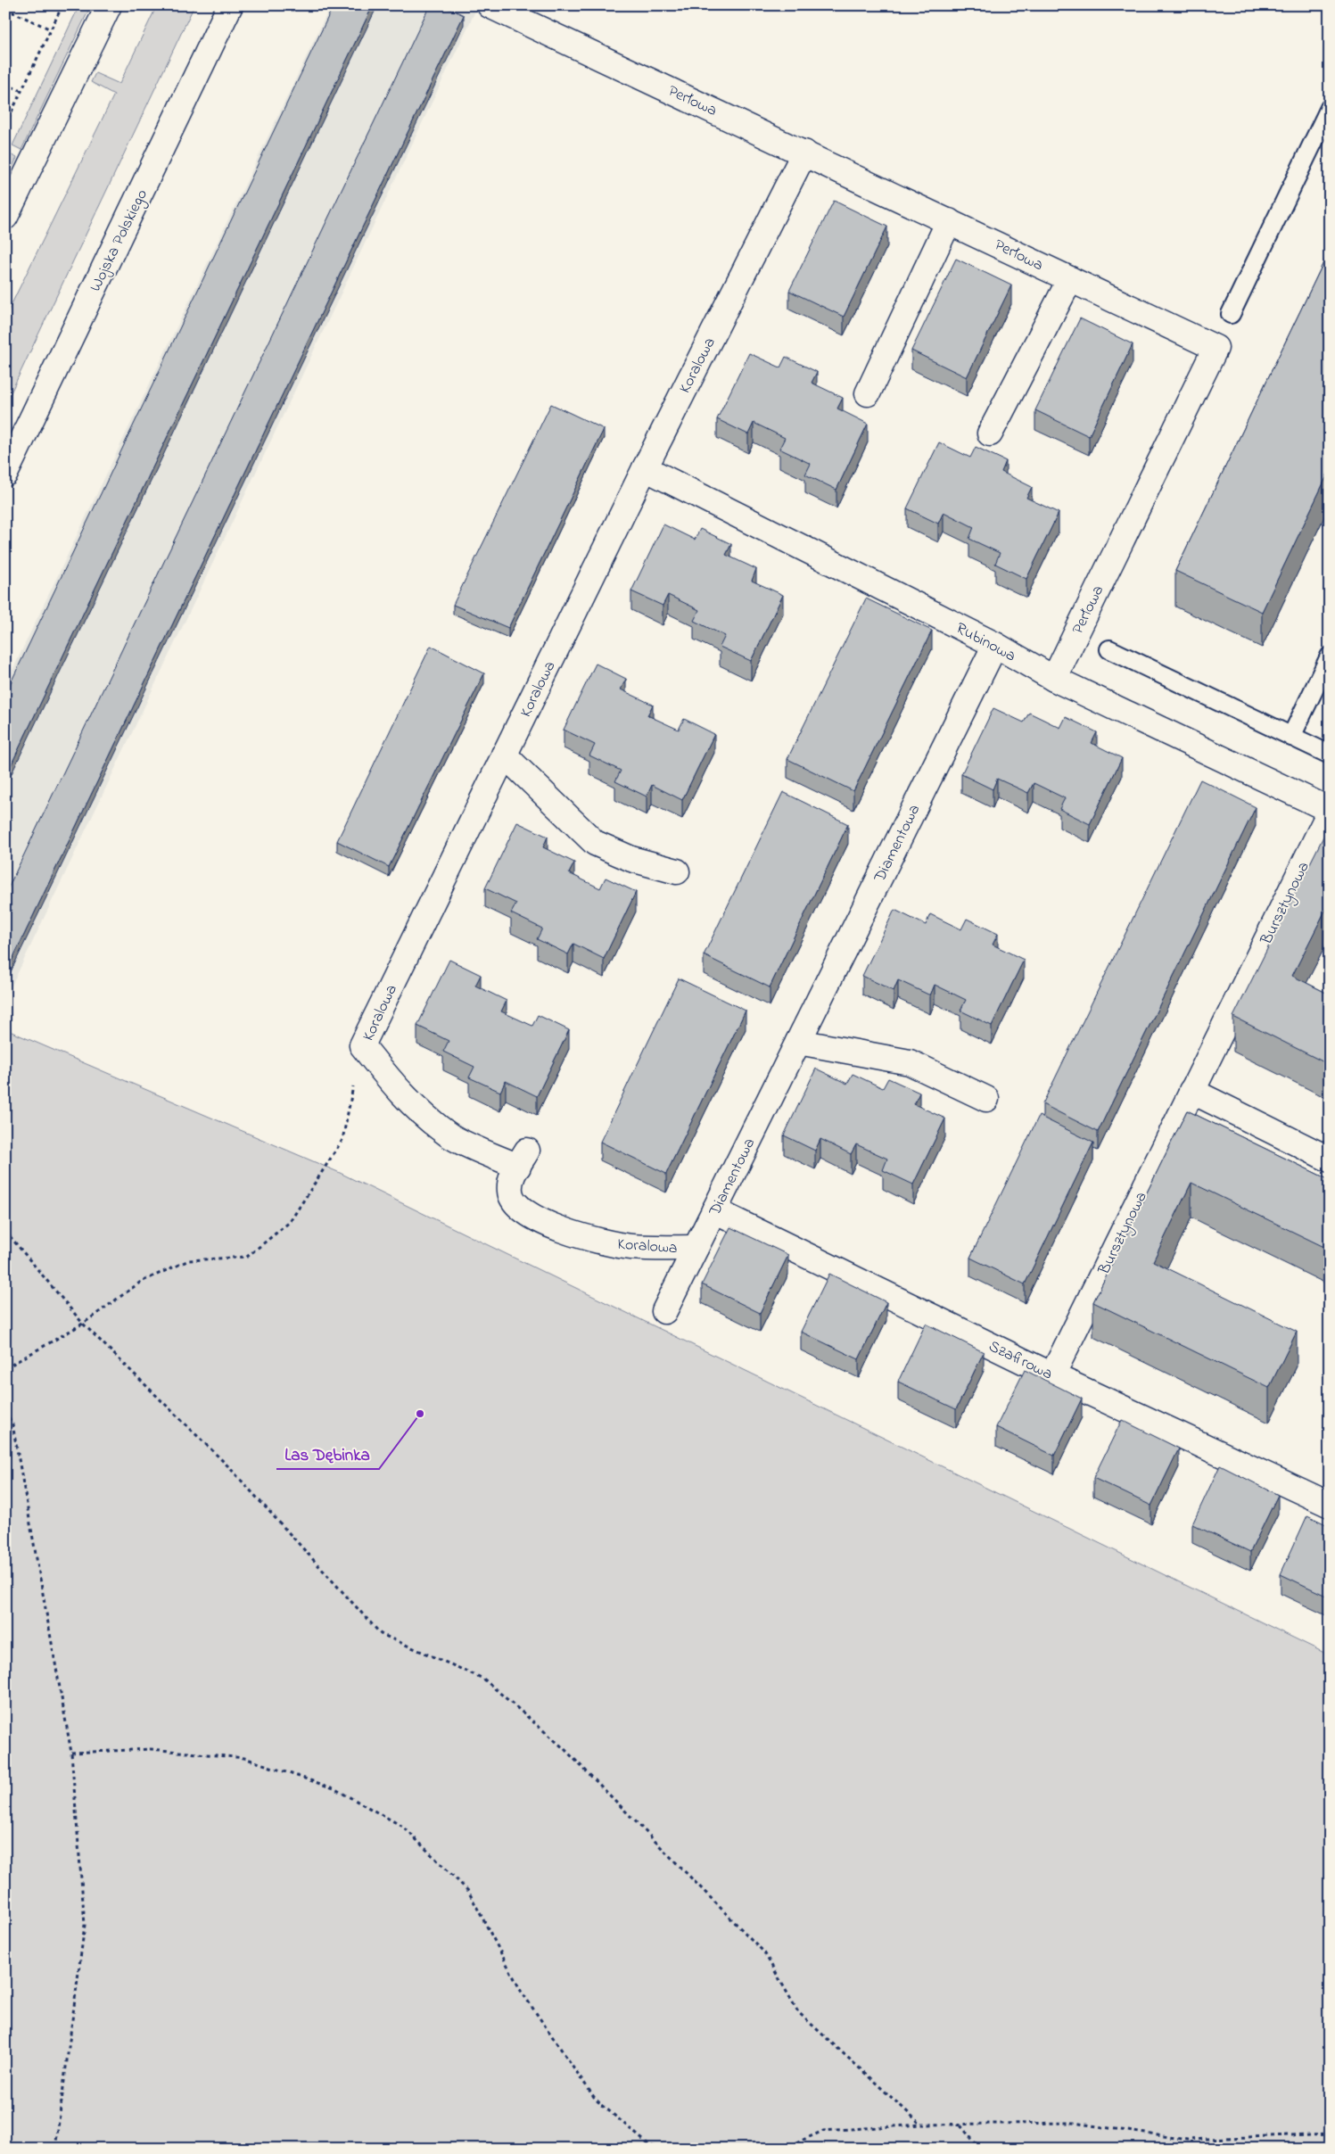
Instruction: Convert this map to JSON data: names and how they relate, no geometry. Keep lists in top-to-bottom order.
{
  "streets": {
    "street": [
      "Perłowa",
      "Wojska Polskiego",
      "Koralowa",
      "Rubinowa",
      "Diamentowa",
      "Bursztynowa",
      "Szafirowa"
    ]
  },
  "crossings": [
    ["Perłowa", "Koralowa"],
    ["Perłowa", "Rubinowa"],
    ["Koralowa", "Rubinowa"],
    ["Koralowa", "Diamentowa"],
    ["Rubinowa", "Diamentowa"],
    ["Rubinowa", "Bursztynowa"],
    ["Diamentowa", "Szafirowa"],
    ["Bursztynowa", "Szafirowa"]
  ],
  "places": ["Las Dębinka"]
}
